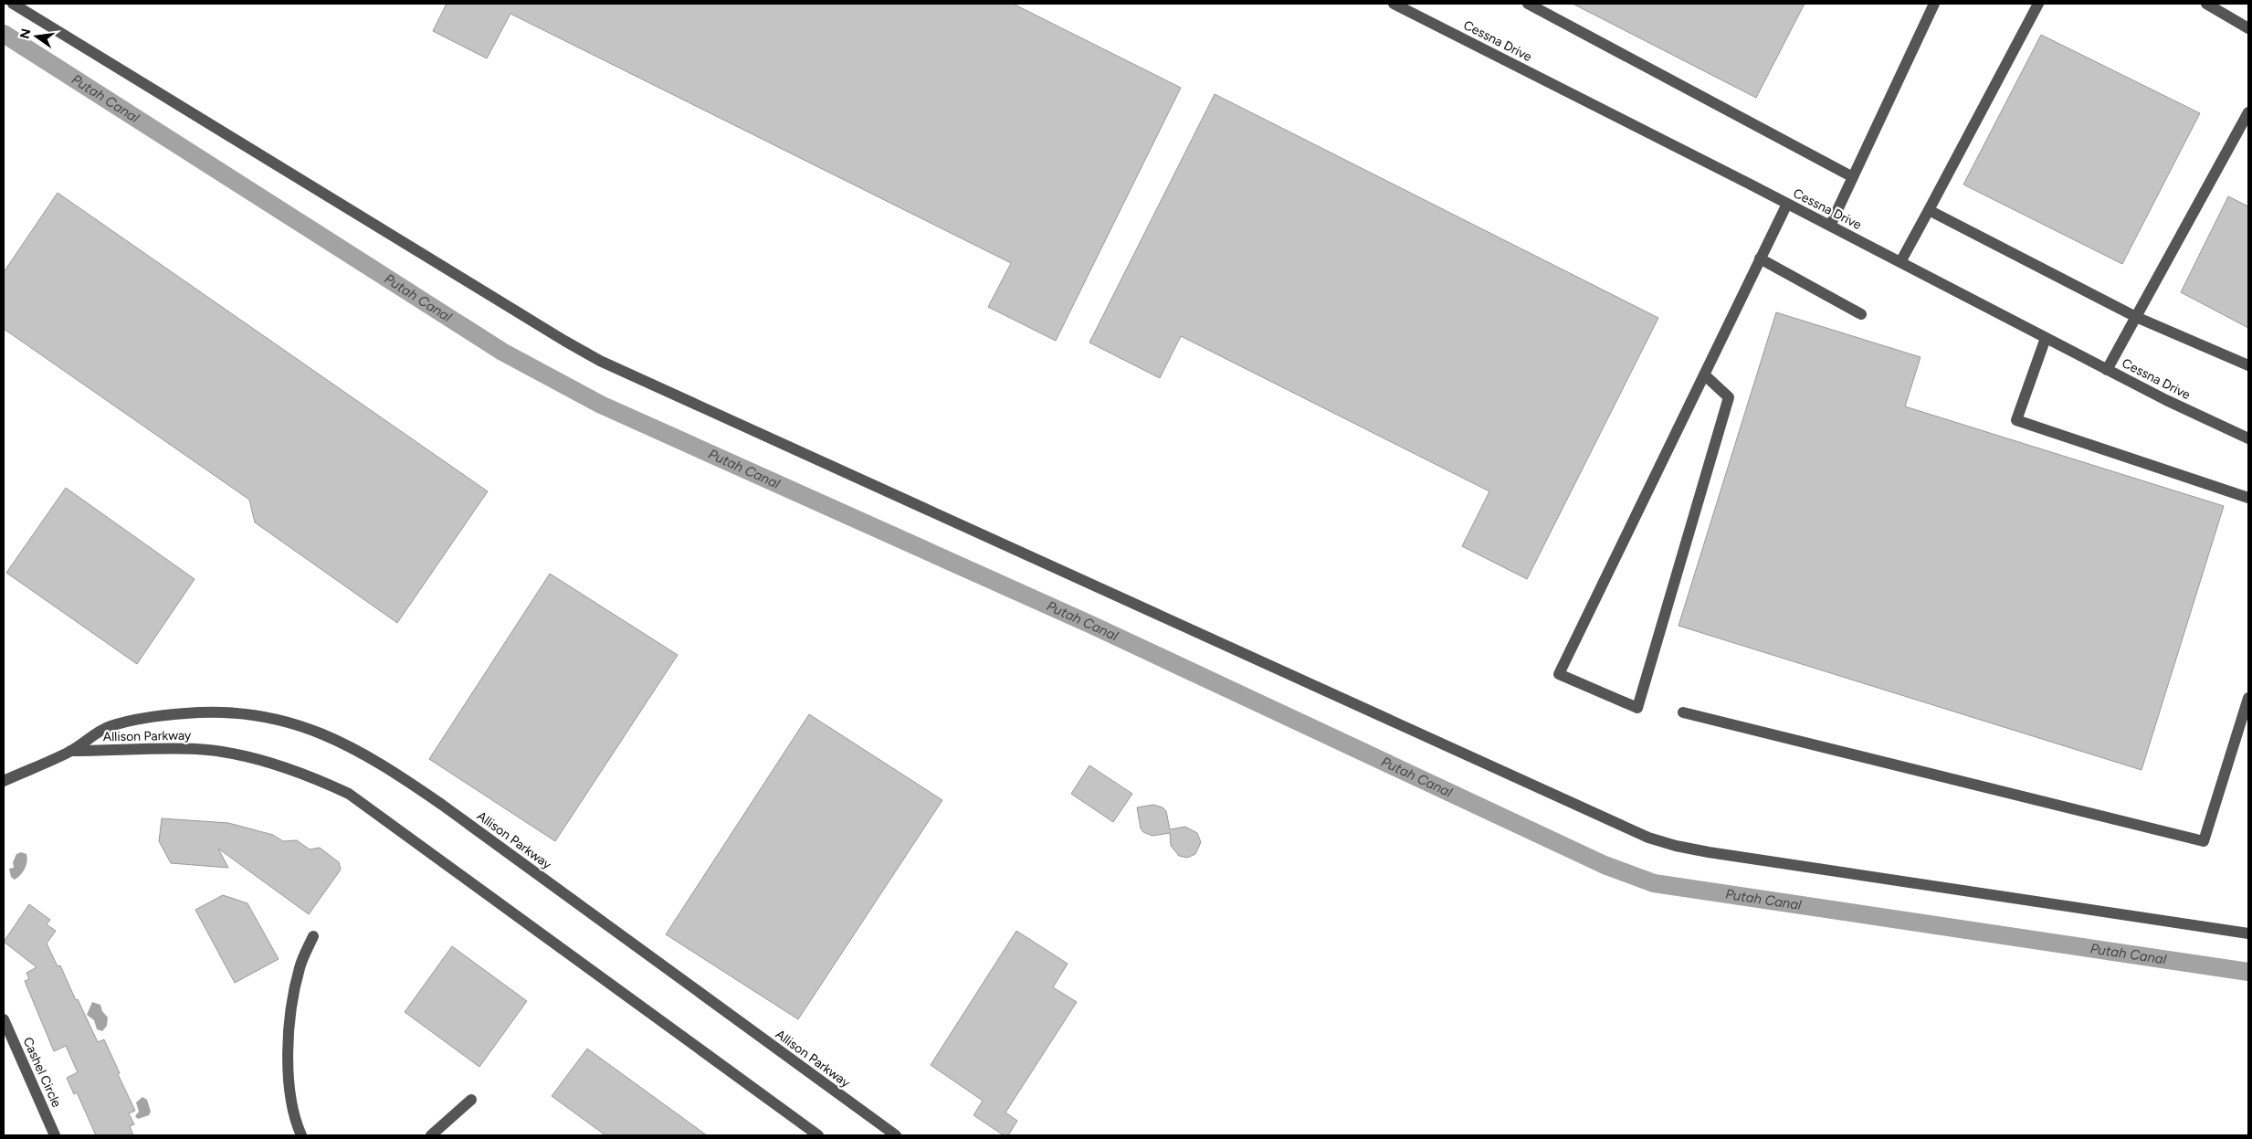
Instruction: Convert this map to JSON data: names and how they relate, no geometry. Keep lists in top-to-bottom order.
{
  "streets": {
    "street": ["Cessna Drive", "Allison Parkway", "Cashel Circle"]
  },
  "water": ["Putah Canal"],
  "north": "left"
}
